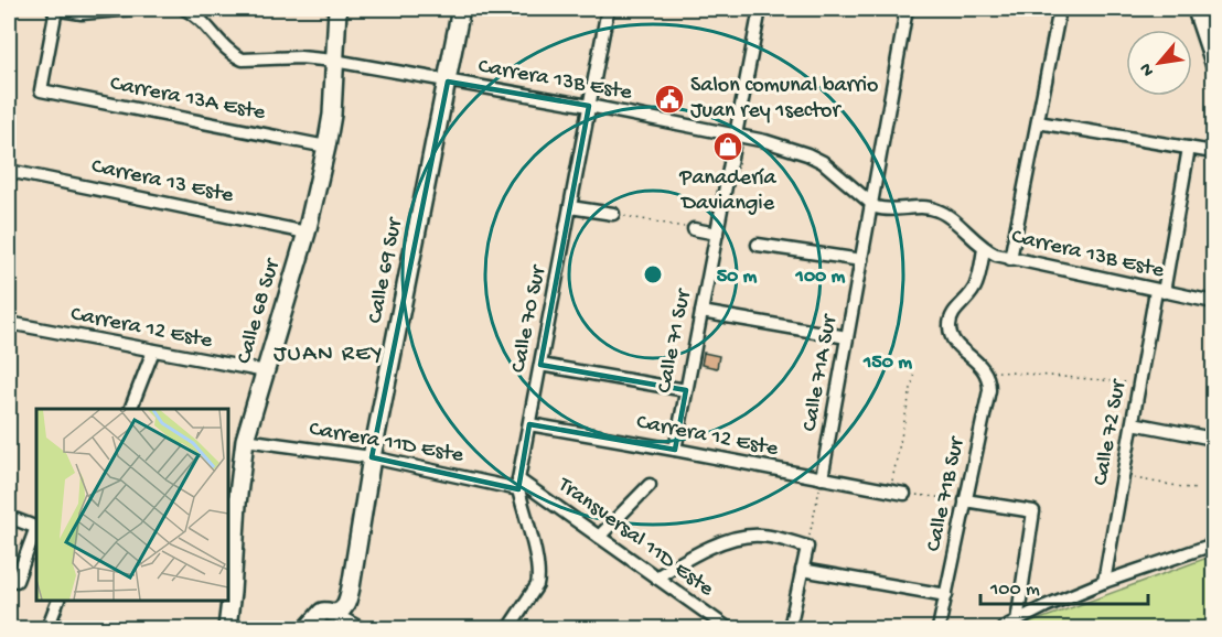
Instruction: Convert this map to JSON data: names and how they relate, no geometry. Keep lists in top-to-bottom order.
{
  "streets": {
    "street": [
      "Carrera 13B Este",
      "Carrera 13A Este",
      "Carrera 13 Este",
      "Calle 69 Sur",
      "Calle 68 Sur",
      "Calle 70 Sur",
      "Carrera 12 Este",
      "Calle 71 Sur",
      "Calle 71A Sur",
      "Calle 72 Sur",
      "Carrera 11D Este",
      "Calle 71B Sur",
      "Transversal 11D Este"
    ]
  },
  "crossings": [
    ["Carrera 13B Este", "Calle 69 Sur"],
    ["Carrera 13B Este", "Calle 68 Sur"],
    ["Carrera 13B Este", "Calle 70 Sur"],
    ["Carrera 13B Este", "Calle 71 Sur"],
    ["Carrera 13B Este", "Calle 71A Sur"],
    ["Carrera 13B Este", "Calle 72 Sur"],
    ["Carrera 13A Este", "Calle 68 Sur"],
    ["Carrera 13 Este", "Calle 68 Sur"],
    ["Calle 69 Sur", "Carrera 11D Este"],
    ["Calle 68 Sur", "Carrera 12 Este"],
    ["Calle 68 Sur", "Carrera 11D Este"],
    ["Calle 70 Sur", "Carrera 12 Este"],
    ["Calle 70 Sur", "Carrera 11D Este"],
    ["Calle 70 Sur", "Transversal 11D Este"],
    ["Carrera 12 Este", "Calle 71 Sur"],
    ["Carrera 12 Este", "Calle 71A Sur"],
    ["Carrera 11D Este", "Transversal 11D Este"]
  ],
  "districts": ["JUAN REY"],
  "places": {
    "public building": ["Salon comunal barrio Juan rey 1sector"],
    "shop": ["Panadería Daviangie"]
  },
  "scale_bar": "100 m",
  "north": "bottom left",
  "rings": ["50 m", "100 m", "150 m"]
}
